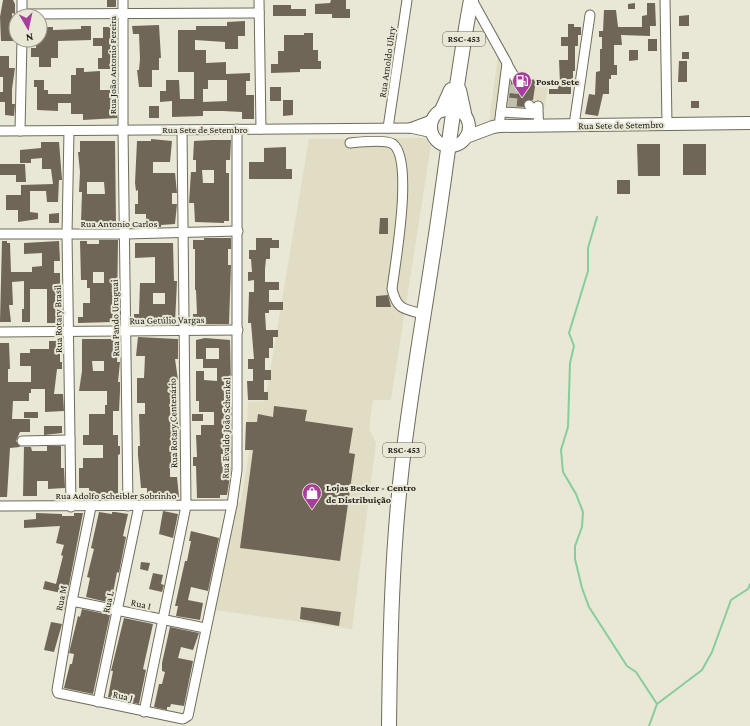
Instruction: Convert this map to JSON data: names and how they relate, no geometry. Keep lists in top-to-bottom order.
{
  "streets": {
    "highway": ["RSC-453"],
    "main road": ["Rua Sete de Setembro"],
    "street": [
      "Rua Arnoldo Uhry",
      "Rua João Antonio Pereira",
      "Rua Antonio Carlos",
      "Rua Pando Uruguai",
      "Rua Rotary Brasil",
      "Rua Getúlio Vargas",
      "Rua Rotary Centenário",
      "Rua Evaldo João Schenkel",
      "Rua Adolfo Scheibler Sobrinho",
      "Rua M",
      "Rua L",
      "Rua I",
      "Rua J"
    ]
  },
  "crossings": [
    ["RSC-453", "Rua Sete de Setembro"],
    ["Rua Arnoldo Uhry", "Rua Sete de Setembro"],
    ["Rua João Antonio Pereira", "Rua Sete de Setembro"],
    ["Rua João Antonio Pereira", "Rua Pando Uruguai"],
    ["Rua Sete de Setembro", "Rua Pando Uruguai"],
    ["Rua Sete de Setembro", "Rua Rotary Brasil"],
    ["Rua Sete de Setembro", "Rua Rotary Centenário"],
    ["Rua Sete de Setembro", "Rua Evaldo João Schenkel"],
    ["Rua Antonio Carlos", "Rua Pando Uruguai"],
    ["Rua Antonio Carlos", "Rua Rotary Brasil"],
    ["Rua Antonio Carlos", "Rua Rotary Centenário"],
    ["Rua Antonio Carlos", "Rua Evaldo João Schenkel"],
    ["Rua Pando Uruguai", "Rua Getúlio Vargas"],
    ["Rua Pando Uruguai", "Rua Adolfo Scheibler Sobrinho"],
    ["Rua Rotary Brasil", "Rua Getúlio Vargas"],
    ["Rua Rotary Brasil", "Rua Adolfo Scheibler Sobrinho"],
    ["Rua Getúlio Vargas", "Rua Rotary Centenário"],
    ["Rua Getúlio Vargas", "Rua Evaldo João Schenkel"],
    ["Rua Rotary Centenário", "Rua Adolfo Scheibler Sobrinho"],
    ["Rua Rotary Centenário", "Rua I"],
    ["Rua Rotary Centenário", "Rua J"],
    ["Rua Evaldo João Schenkel", "Rua Adolfo Scheibler Sobrinho"],
    ["Rua Evaldo João Schenkel", "Rua I"],
    ["Rua Evaldo João Schenkel", "Rua J"],
    ["Rua Adolfo Scheibler Sobrinho", "Rua M"],
    ["Rua Adolfo Scheibler Sobrinho", "Rua L"],
    ["Rua M", "Rua I"],
    ["Rua M", "Rua J"],
    ["Rua L", "Rua I"],
    ["Rua L", "Rua J"]
  ],
  "places": {
    "fuel station": ["Posto Sete"],
    "shop": ["Lojas Becker - Centro de Distribuição"]
  },
  "north": "bottom"
}
